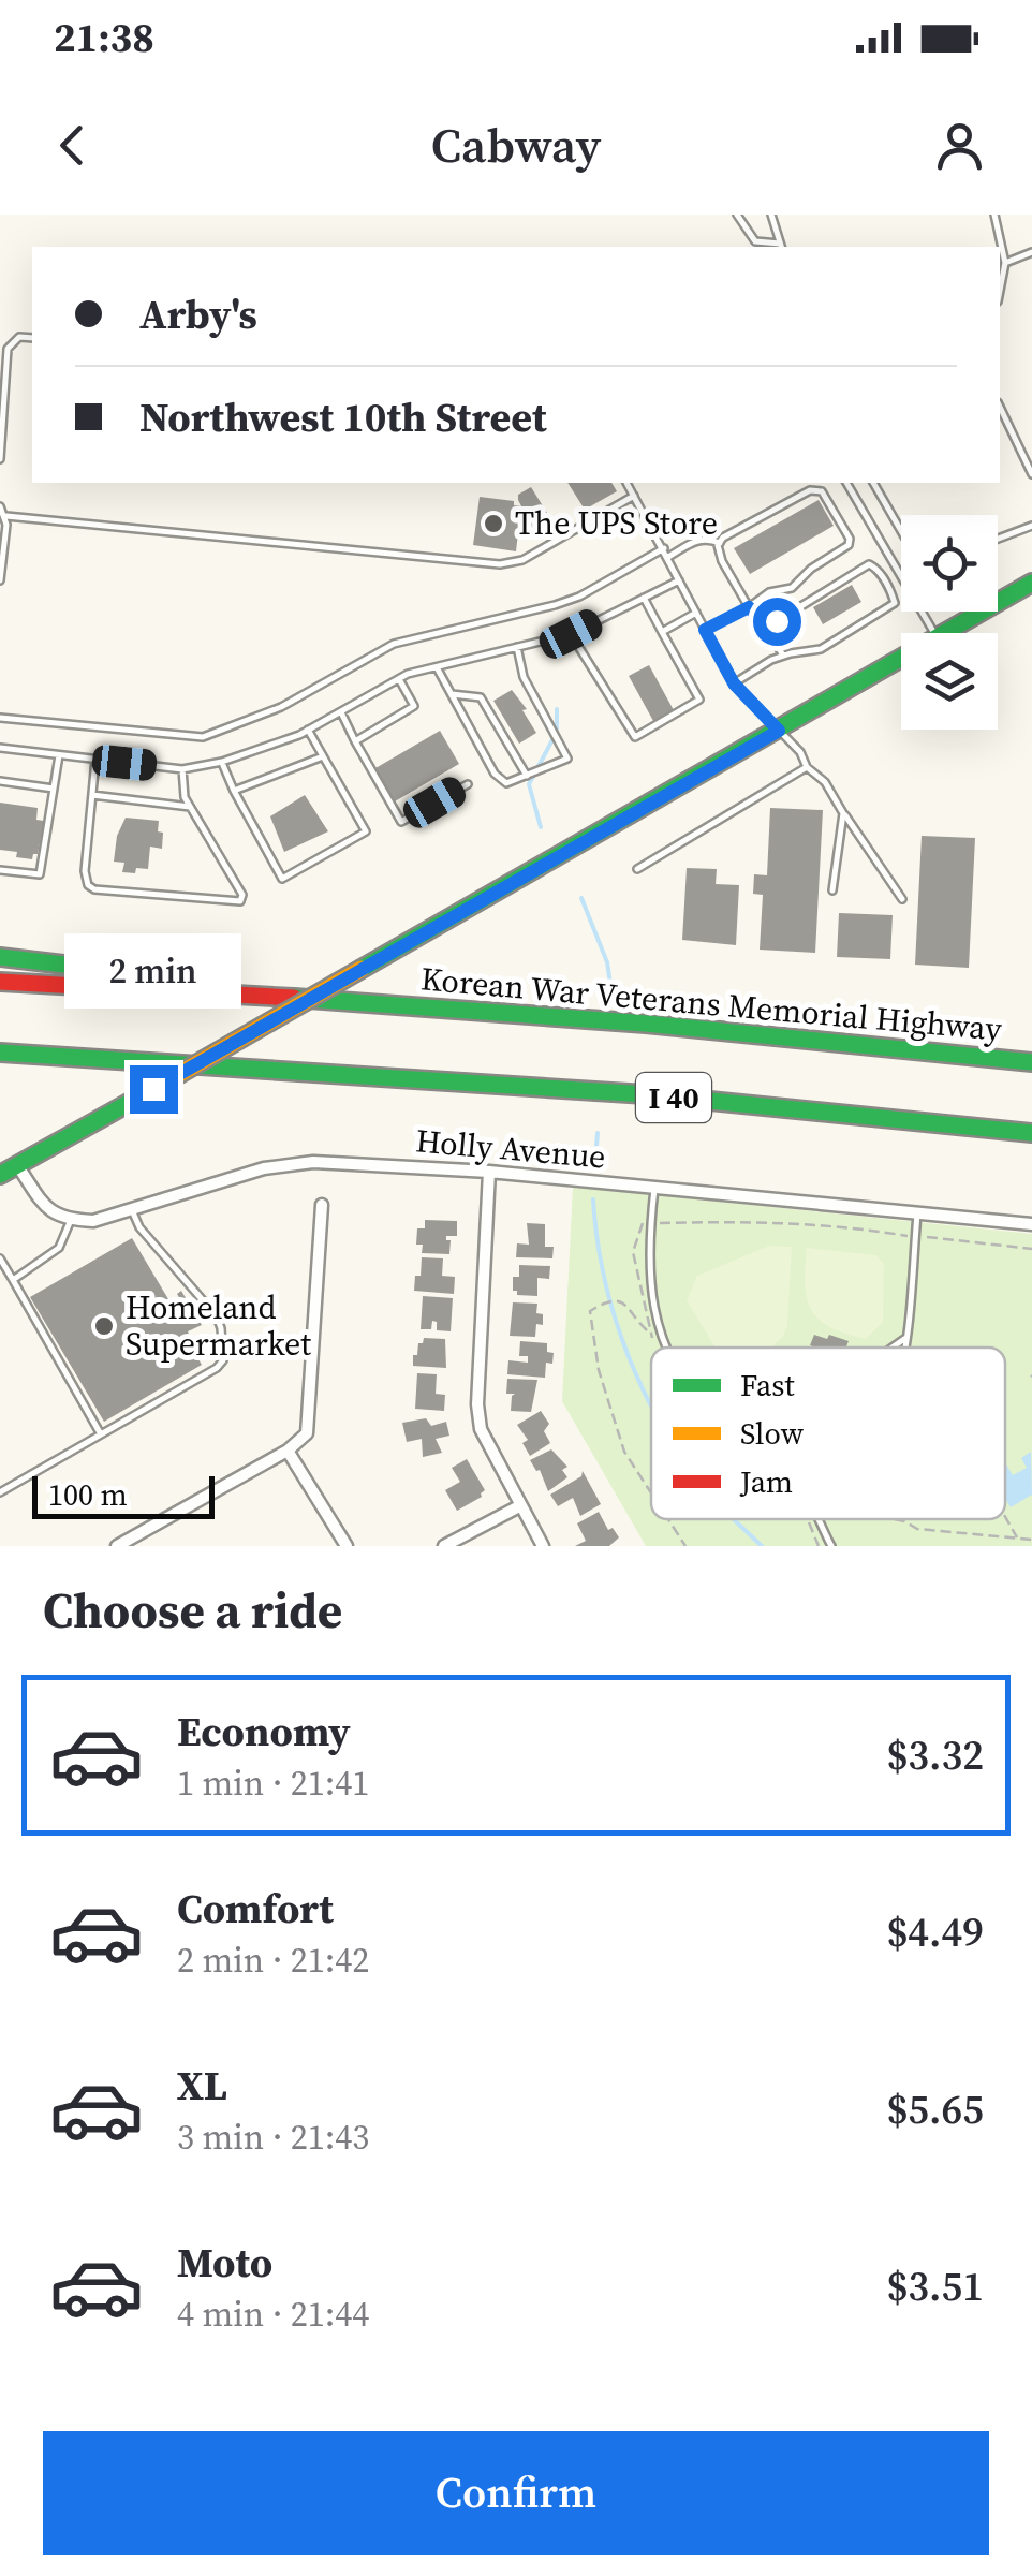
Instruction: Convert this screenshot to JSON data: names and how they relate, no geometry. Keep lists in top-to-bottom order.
{
  "streets": {
    "main road": ["Korean War Veterans Memorial Highway", "I 40"],
    "street": ["Holly Avenue"]
  },
  "places": ["The UPS Store", "Homeland Supermarket"],
  "legend": ["Fast", "Slow", "Jam"],
  "scale_bar": "100 m",
  "page": {
    "status": "21:38",
    "header": "Cabway",
    "banner": ["Arby's", "Northwest 10th Street"],
    "bubble": "2 min",
    "scale": "100 m",
    "heading": "Choose a ride",
    "list": [
      {
        "name": "Economy",
        "note": "1 min · 21:41",
        "value": "$3.32"
      },
      {
        "name": "Comfort",
        "note": "2 min · 21:42",
        "value": "$4.49"
      },
      {
        "name": "XL",
        "note": "3 min · 21:43",
        "value": "$5.65"
      },
      {
        "name": "Moto",
        "note": "4 min · 21:44",
        "value": "$3.51"
      }
    ],
    "buttons": "Confirm"
  }
}
